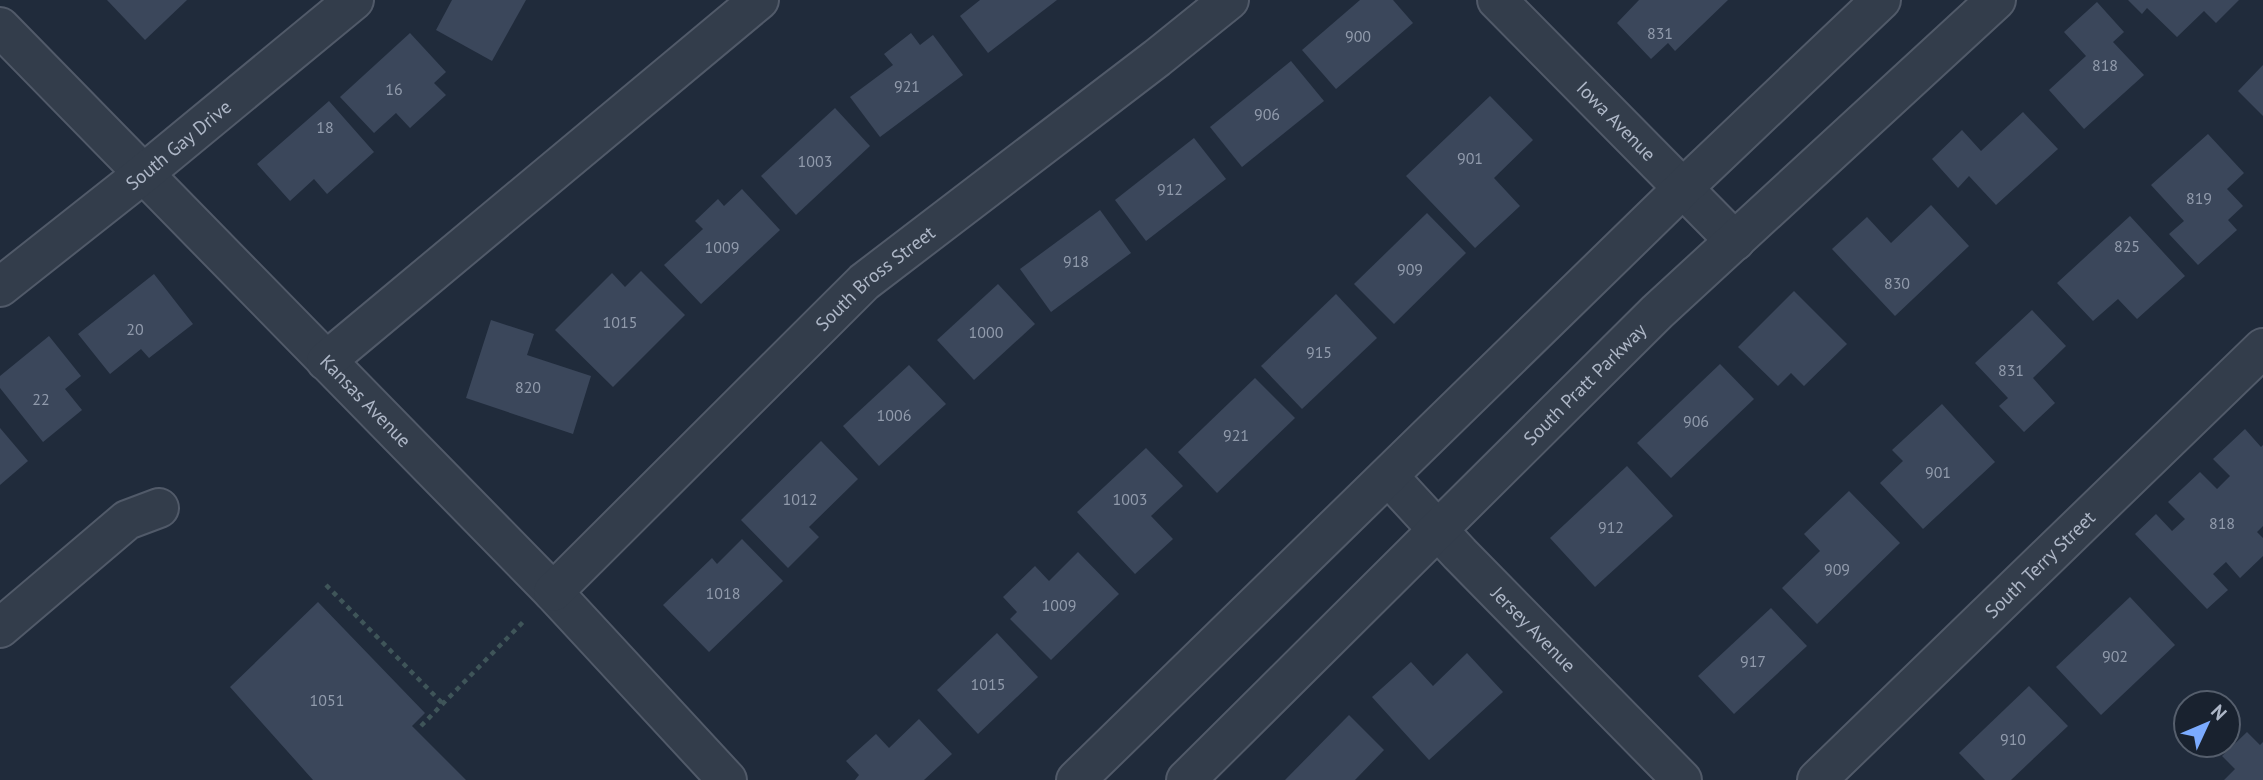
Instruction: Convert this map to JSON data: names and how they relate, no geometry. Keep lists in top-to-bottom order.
{
  "streets": {
    "street": [
      "Iowa Avenue",
      "South Gay Drive",
      "South Bross Street",
      "South Pratt Parkway",
      "Kansas Avenue",
      "South Terry Street",
      "Jersey Avenue"
    ]
  },
  "crossings": [
    ["Iowa Avenue", "South Pratt Parkway"],
    ["South Gay Drive", "Kansas Avenue"],
    ["South Bross Street", "Kansas Avenue"],
    ["South Pratt Parkway", "Jersey Avenue"]
  ],
  "house_numbers": [
    "831",
    "900",
    "818",
    "921",
    "16",
    "906",
    "18",
    "901",
    "1003",
    "912",
    "819",
    "825",
    "1009",
    "918",
    "909",
    "830",
    "1015",
    "20",
    "1000",
    "915",
    "831",
    "820",
    "22",
    "1006",
    "906",
    "921",
    "901",
    "1012",
    "1003",
    "818",
    "912",
    "909",
    "1018",
    "1009",
    "902",
    "917",
    "1015",
    "1051",
    "910"
  ],
  "north": "top right"
}
